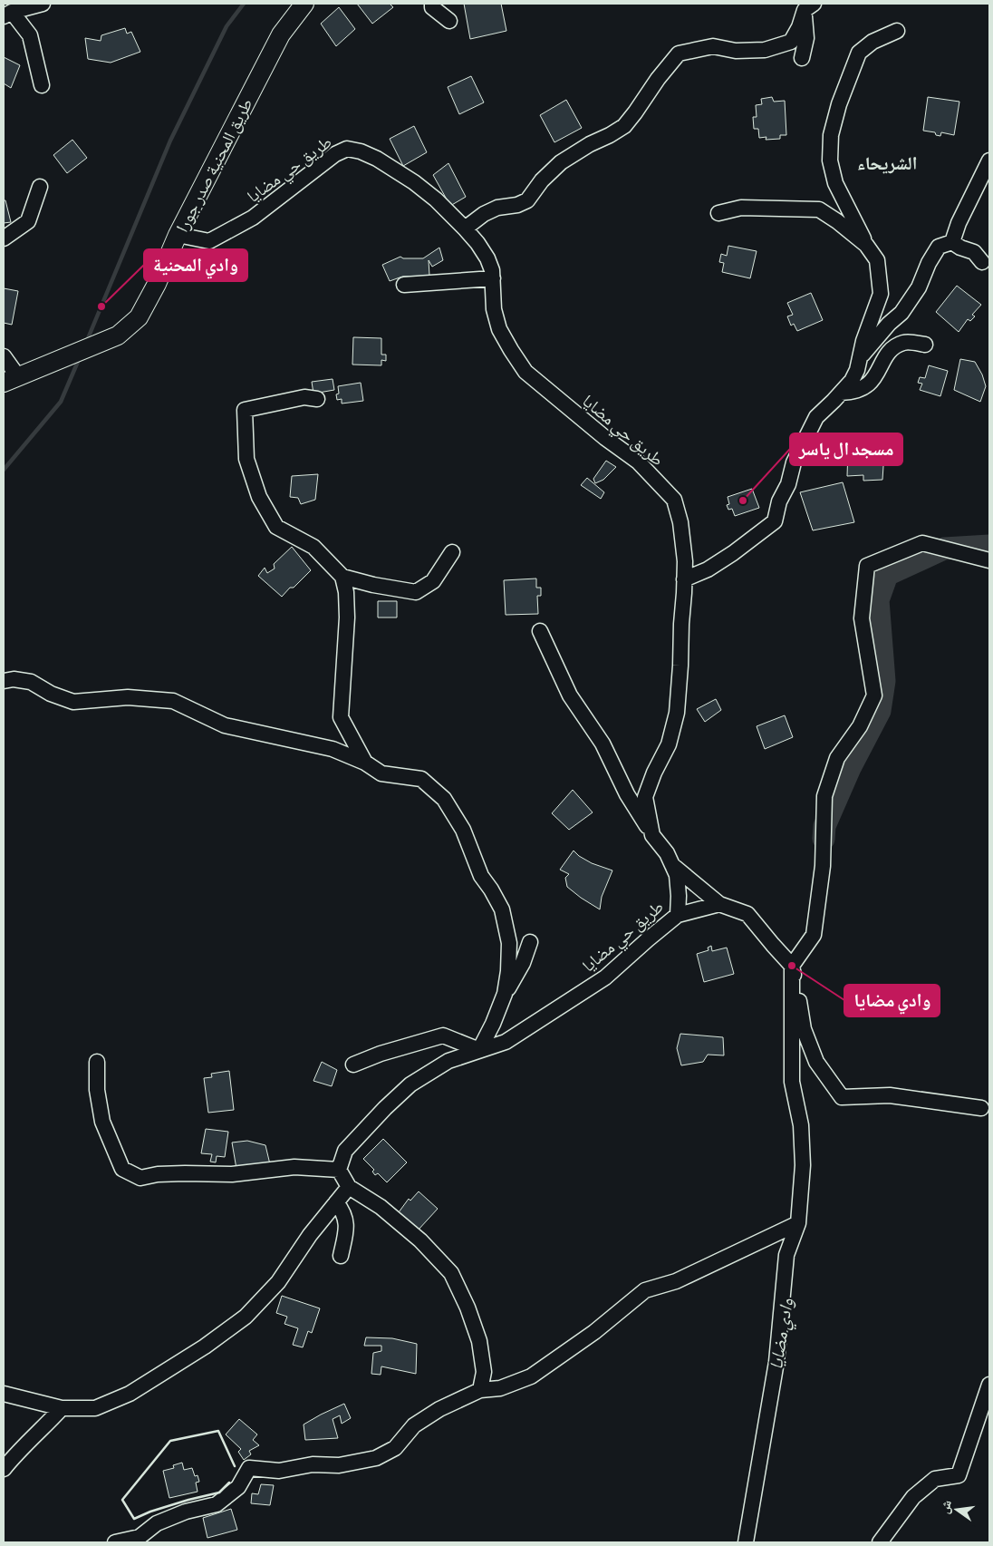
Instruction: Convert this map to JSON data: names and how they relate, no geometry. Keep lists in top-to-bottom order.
{
  "streets": {
    "main road": ["طريق المحنية صدر جورا"],
    "street": ["طريق حي مضايا"]
  },
  "crossings": [
    ["طريق المحنية صدر جورا", "طريق حي مضايا"]
  ],
  "districts": ["الشريحاء"],
  "water": ["وادي مضايا"],
  "places": ["وادي المحنية", "مسجد ال ياسر", "وادي مضايا"],
  "north": "left"
}
